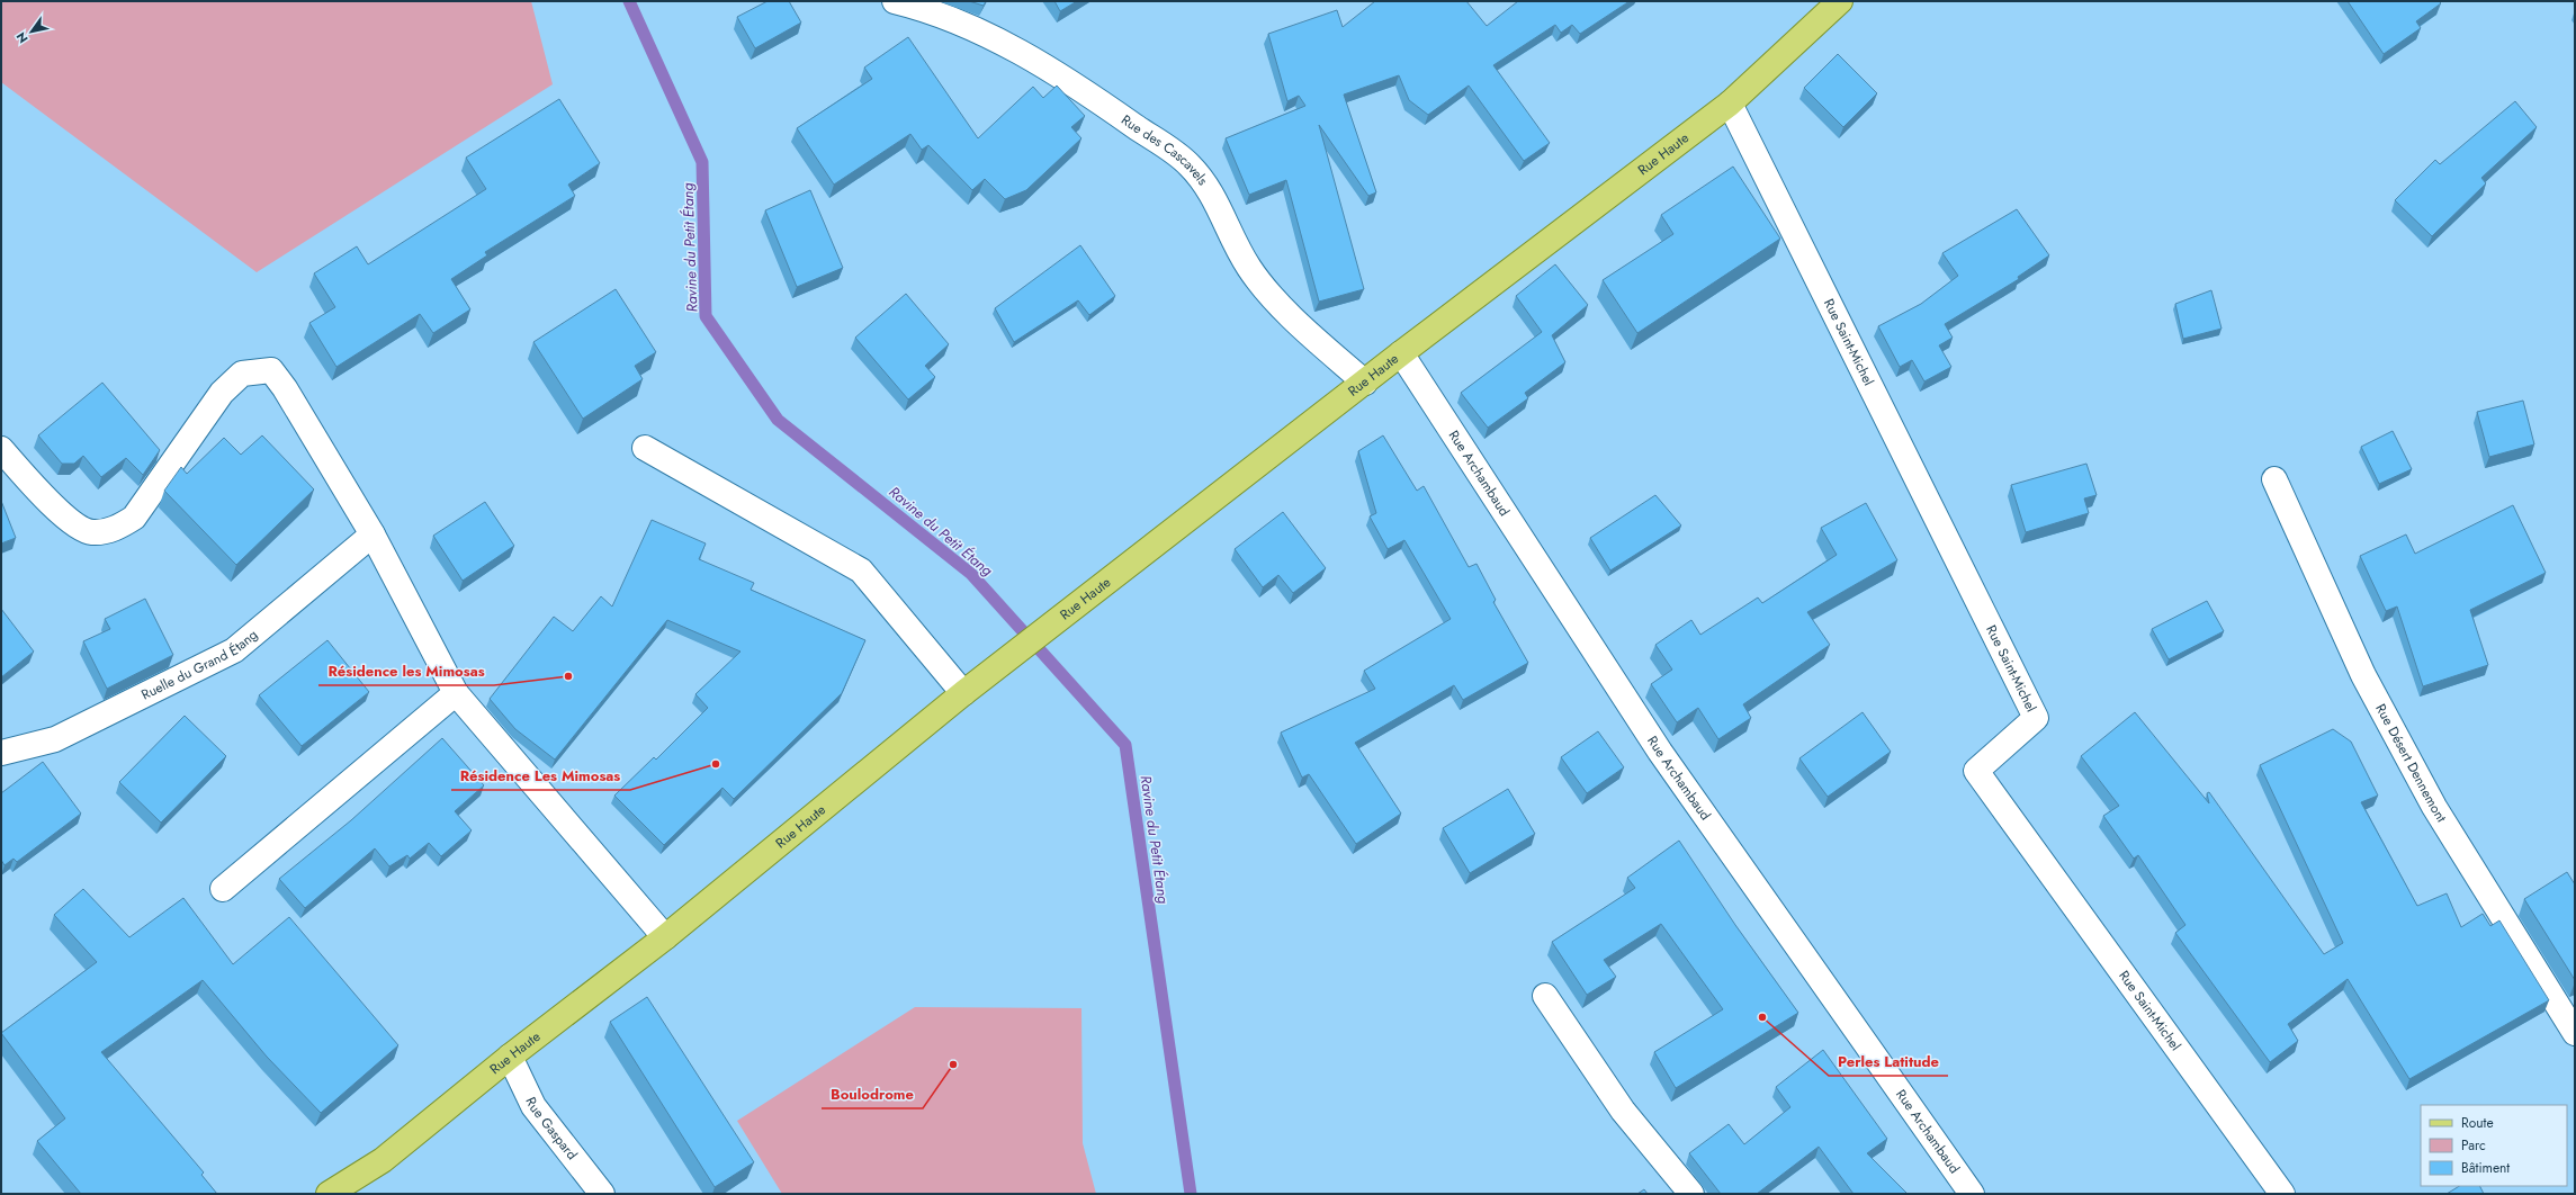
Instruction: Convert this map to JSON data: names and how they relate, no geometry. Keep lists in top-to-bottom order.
{
  "streets": {
    "main road": ["Rue Haute"],
    "street": [
      "Rue des Cascavels",
      "Rue Saint-Michel",
      "Rue Archambaud",
      "Ruelle du Grand Étang",
      "Rue Désert Dennemont",
      "Rue Gaspard"
    ]
  },
  "crossings": [
    ["Rue des Cascavels", "Rue Haute"],
    ["Rue Haute", "Rue Saint-Michel"],
    ["Rue Haute", "Rue Archambaud"],
    ["Rue Haute", "Rue Gaspard"]
  ],
  "water": ["Ravine du Petit Étang"],
  "places": [
    "Résidence les Mimosas",
    "Résidence Les Mimosas",
    "Perles Latitude",
    "Boulodrome"
  ],
  "legend": ["Route", "Parc", "Bâtiment"],
  "north": "bottom left"
}
